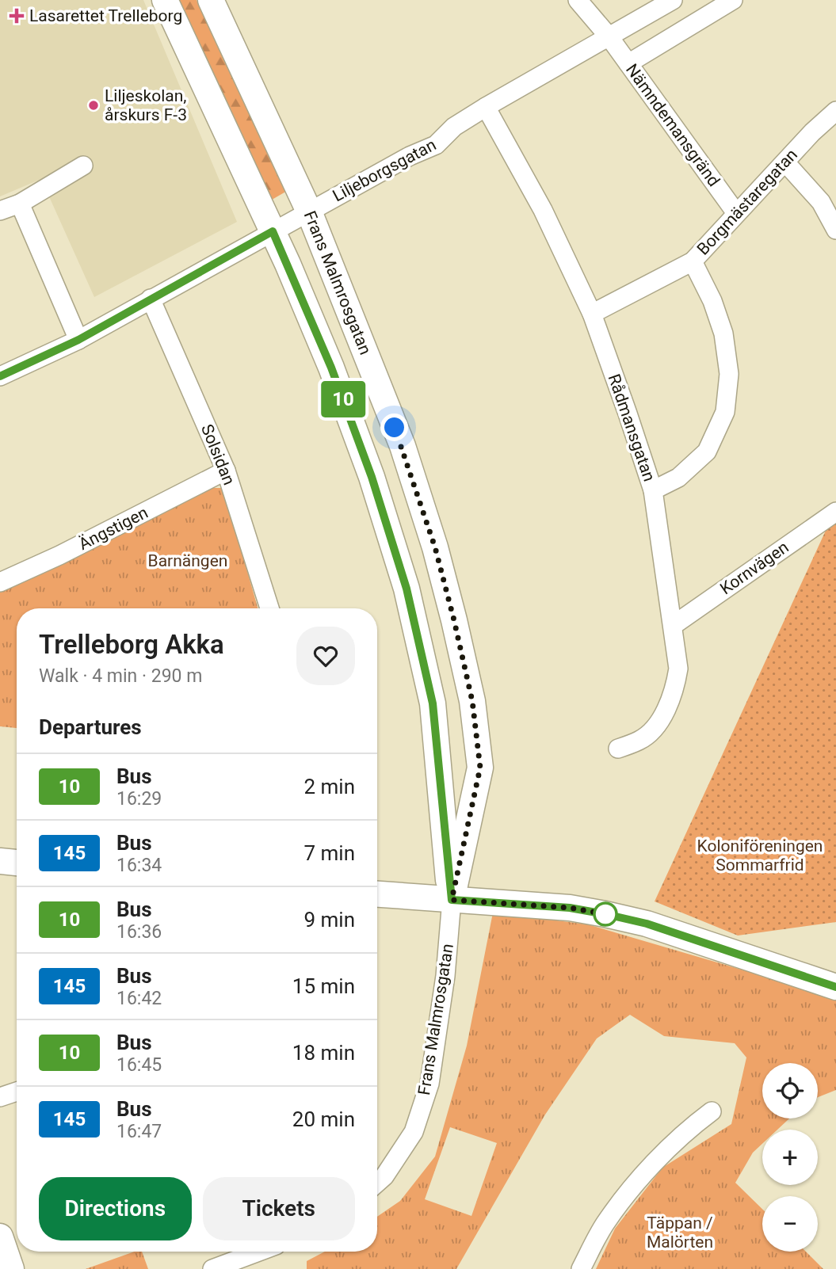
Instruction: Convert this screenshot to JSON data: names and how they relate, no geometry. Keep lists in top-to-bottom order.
{
  "streets": {
    "street": [
      "Nämndemansgränd",
      "Liljeborgsgatan",
      "Borgmästaregatan",
      "Frans Malmrosgatan",
      "Rådmansgatan",
      "Solsidan",
      "Ängstigen",
      "Kornvägen"
    ]
  },
  "crossings": [
    ["Nämndemansgränd", "Liljeborgsgatan"],
    ["Nämndemansgränd", "Borgmästaregatan"],
    ["Liljeborgsgatan", "Frans Malmrosgatan"],
    ["Liljeborgsgatan", "Rådmansgatan"],
    ["Liljeborgsgatan", "Solsidan"],
    ["Borgmästaregatan", "Rådmansgatan"],
    ["Rådmansgatan", "Kornvägen"],
    ["Solsidan", "Ängstigen"]
  ],
  "parks": ["Barnängen", "Koloniföreningen Sommarfrid", "Täppan / Malörten"],
  "places": {
    "health": ["Lasarettet Trelleborg"],
    "other": ["Liljeskolan, årskurs F-3"]
  },
  "lines": ["bus line 10"],
  "page": {
    "on_map": "10",
    "heading": [
      ["Trelleborg Akka", "Walk · 4 min · 290 m"],
      "Departures"
    ],
    "list": [
      {
        "mark": "10",
        "name": "Bus",
        "note": "16:29",
        "value": "2 min"
      },
      {
        "mark": "145",
        "name": "Bus",
        "note": "16:34",
        "value": "7 min"
      },
      {
        "mark": "10",
        "name": "Bus",
        "note": "16:36",
        "value": "9 min"
      },
      {
        "mark": "145",
        "name": "Bus",
        "note": "16:42",
        "value": "15 min"
      },
      {
        "mark": "10",
        "name": "Bus",
        "note": "16:45",
        "value": "18 min"
      },
      {
        "mark": "145",
        "name": "Bus",
        "note": "16:47",
        "value": "20 min"
      }
    ],
    "map_buttons": ["+", "−"],
    "buttons": ["Directions", "Tickets"]
  }
}
